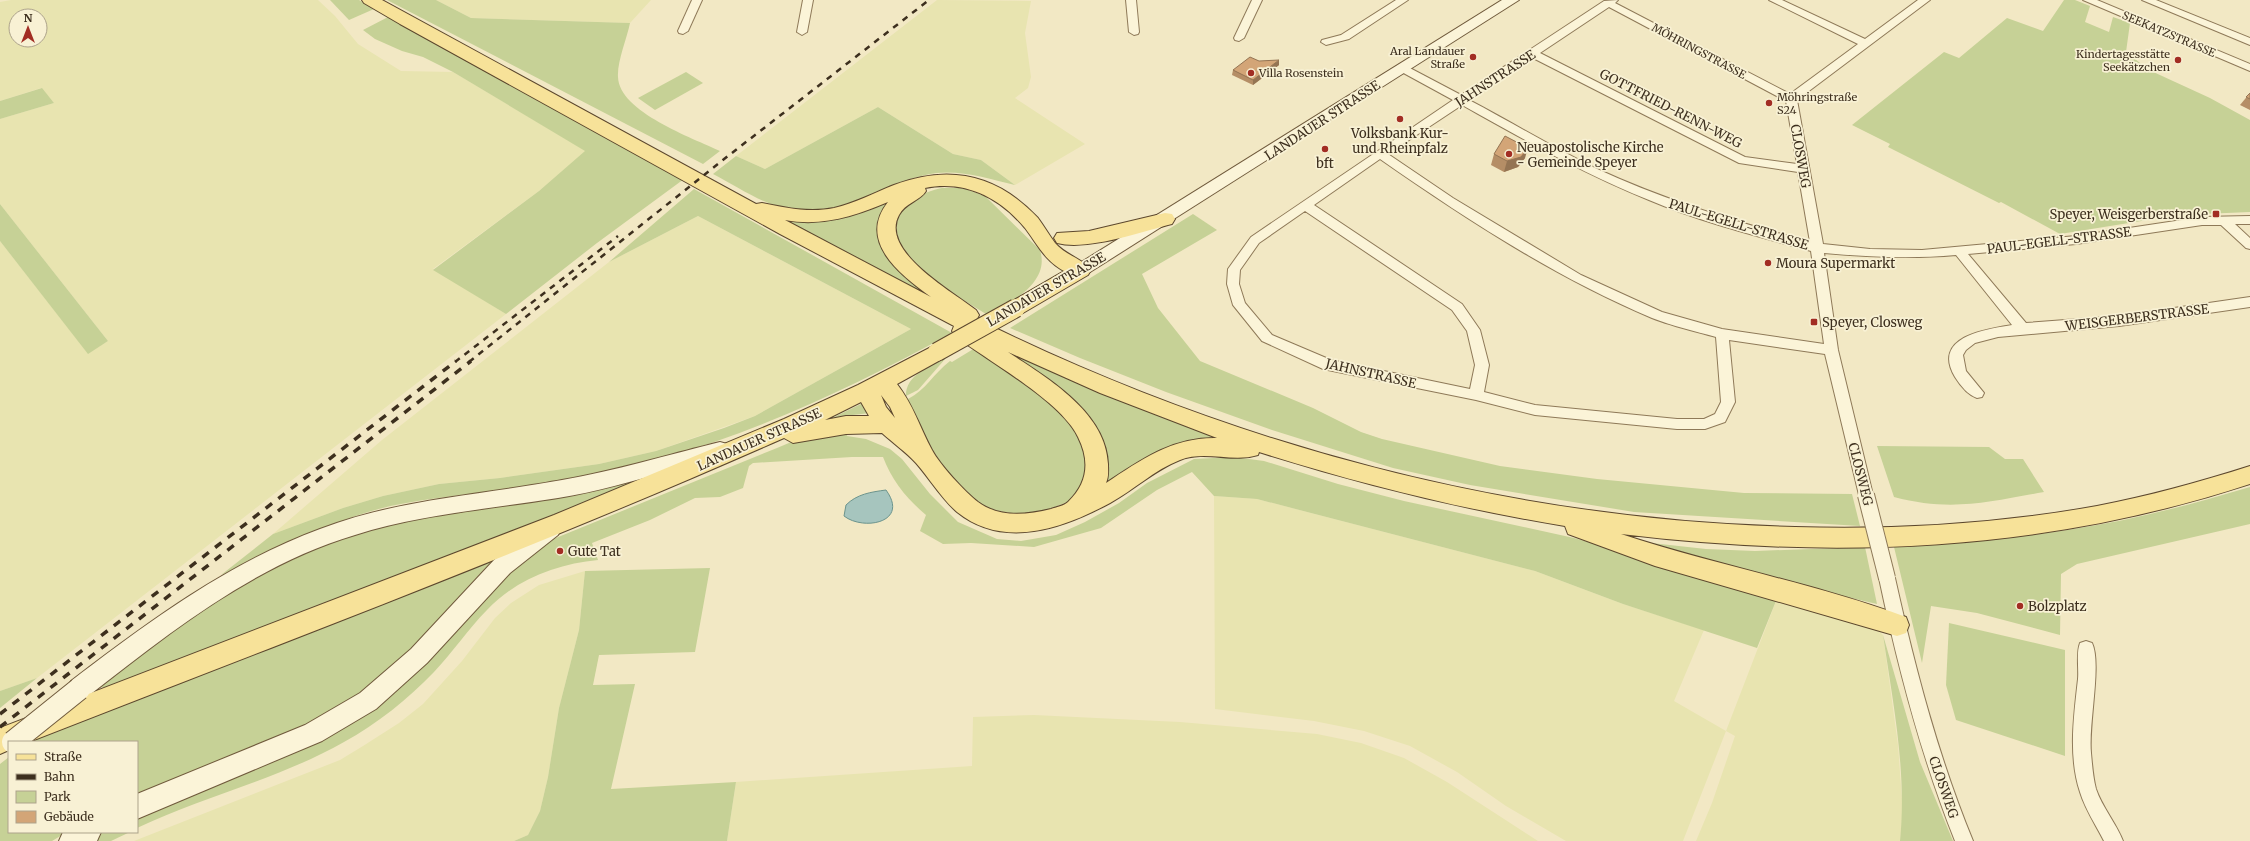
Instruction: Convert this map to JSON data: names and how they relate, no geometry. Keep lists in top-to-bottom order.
{
  "streets": {
    "main road": ["LANDAUER STRASSE"],
    "street": [
      "SEEKATZSTRASSE",
      "MÖHRINGSTRASSE",
      "JAHNSTRASSE",
      "GOTTFRIED-RENN-WEG",
      "CLOSWEG",
      "PAUL-EGELL-STRASSE",
      "WEISGERBERSTRASSE"
    ]
  },
  "crossings": [
    ["MÖHRINGSTRASSE", "JAHNSTRASSE"],
    ["MÖHRINGSTRASSE", "CLOSWEG"],
    ["JAHNSTRASSE", "GOTTFRIED-RENN-WEG"],
    ["JAHNSTRASSE", "PAUL-EGELL-STRASSE"],
    ["GOTTFRIED-RENN-WEG", "CLOSWEG"],
    ["LANDAUER STRASSE", "PAUL-EGELL-STRASSE"],
    ["CLOSWEG", "PAUL-EGELL-STRASSE"]
  ],
  "places": {
    "other": [
      "Aral Landauer Straße",
      "Kindertagesstätte Seekätzchen",
      "Villa Rosenstein",
      "Möhringstraße S24",
      "Volksbank Kur- und Rheinpfalz",
      "bft",
      "Neuapostolische Kirche - Gemeinde Speyer",
      "Moura Supermarkt",
      "Gute Tat",
      "Bolzplatz"
    ],
    "transit": ["Speyer, Weisgerberstraße", "Speyer, Closweg"]
  },
  "legend": [
    "Straße",
    "Bahn",
    "Park",
    "Gebäude"
  ],
  "north": "top"
}
